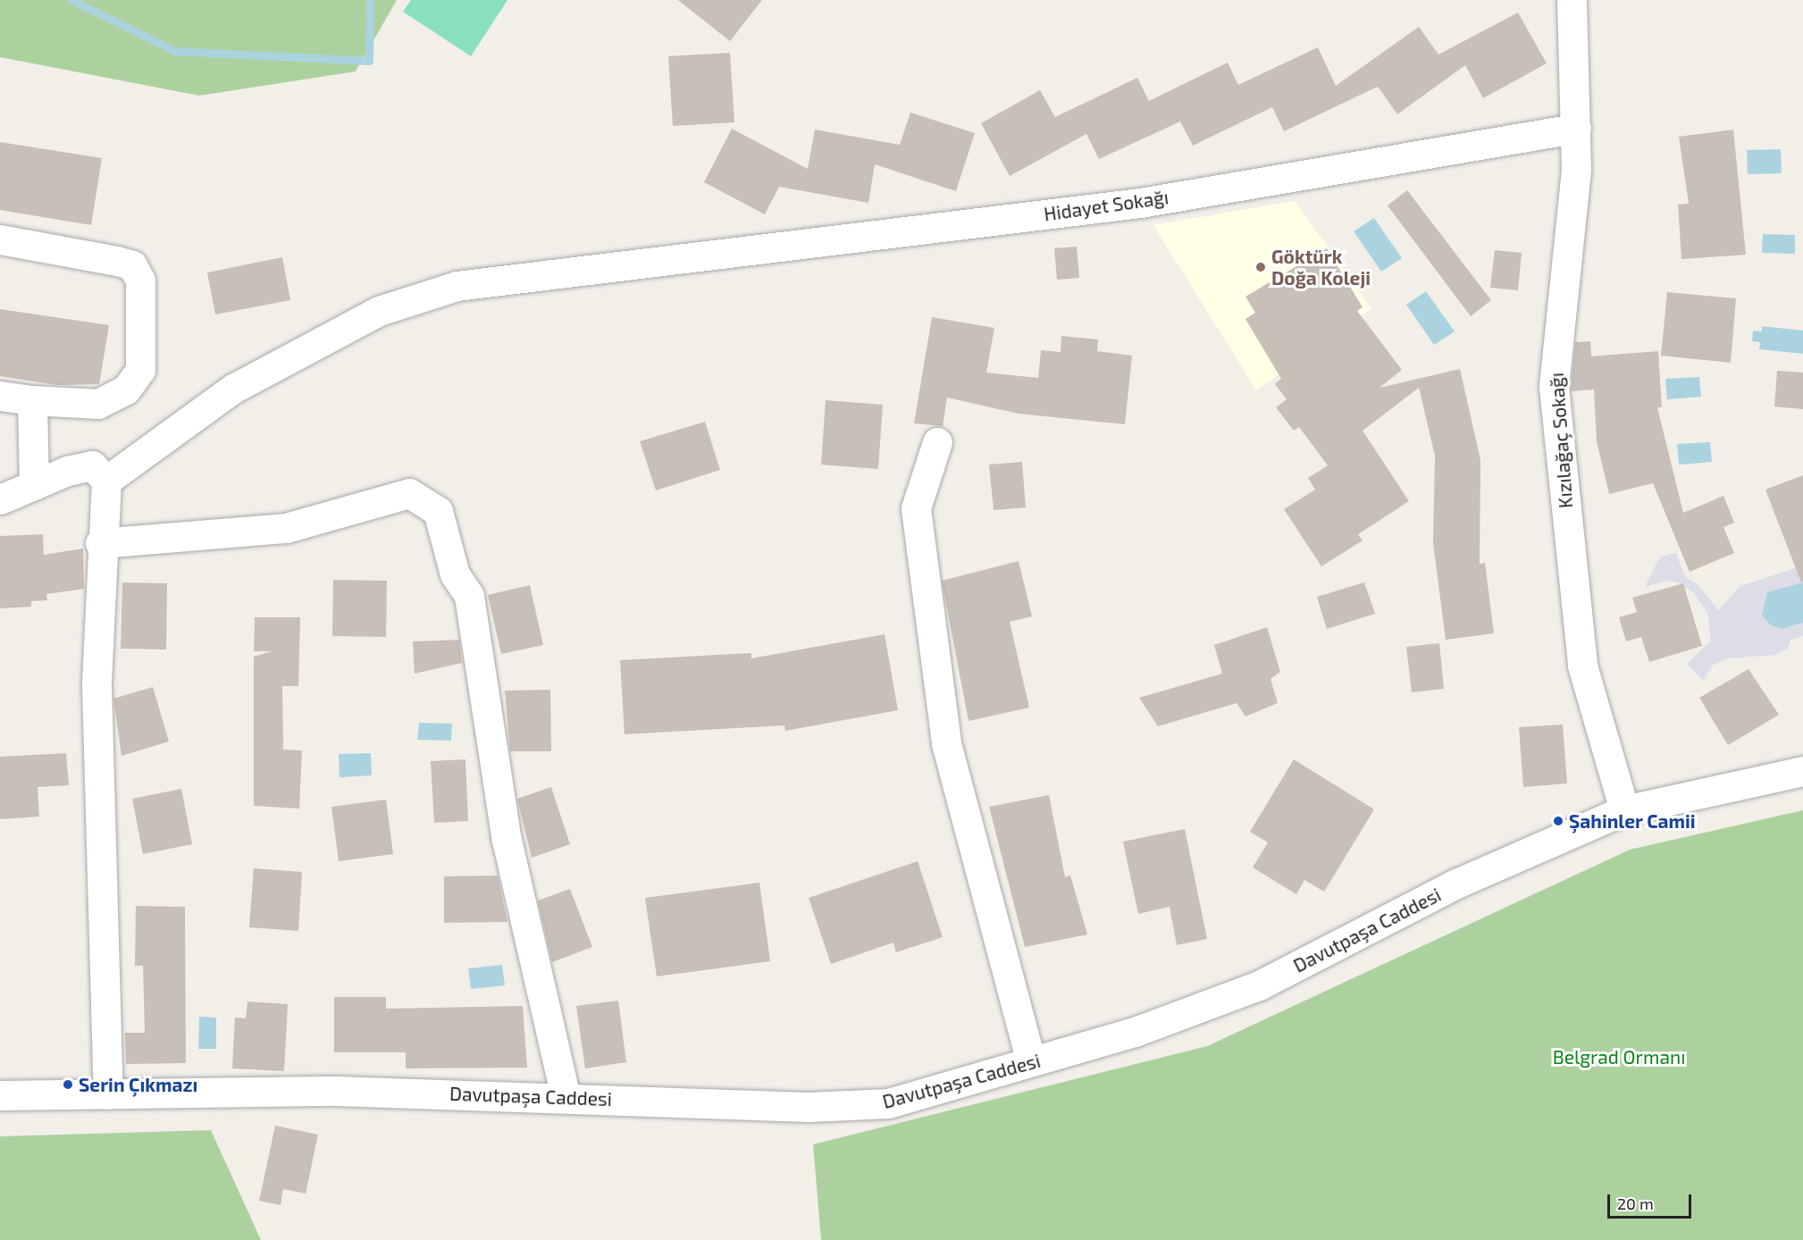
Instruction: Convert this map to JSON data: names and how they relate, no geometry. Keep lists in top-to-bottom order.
{
  "streets": {
    "street": ["Hidayet Sokağı", "Kızılağaç Sokağı", "Davutpaşa Caddesi"]
  },
  "crossings": [
    ["Hidayet Sokağı", "Kızılağaç Sokağı"],
    ["Kızılağaç Sokağı", "Davutpaşa Caddesi"]
  ],
  "parks": ["Belgrad Ormanı"],
  "places": ["Göktürk Doğa Koleji", "Şahinler Camii", "Serin Çıkmazı"],
  "scale_bar": "20 m"
}
